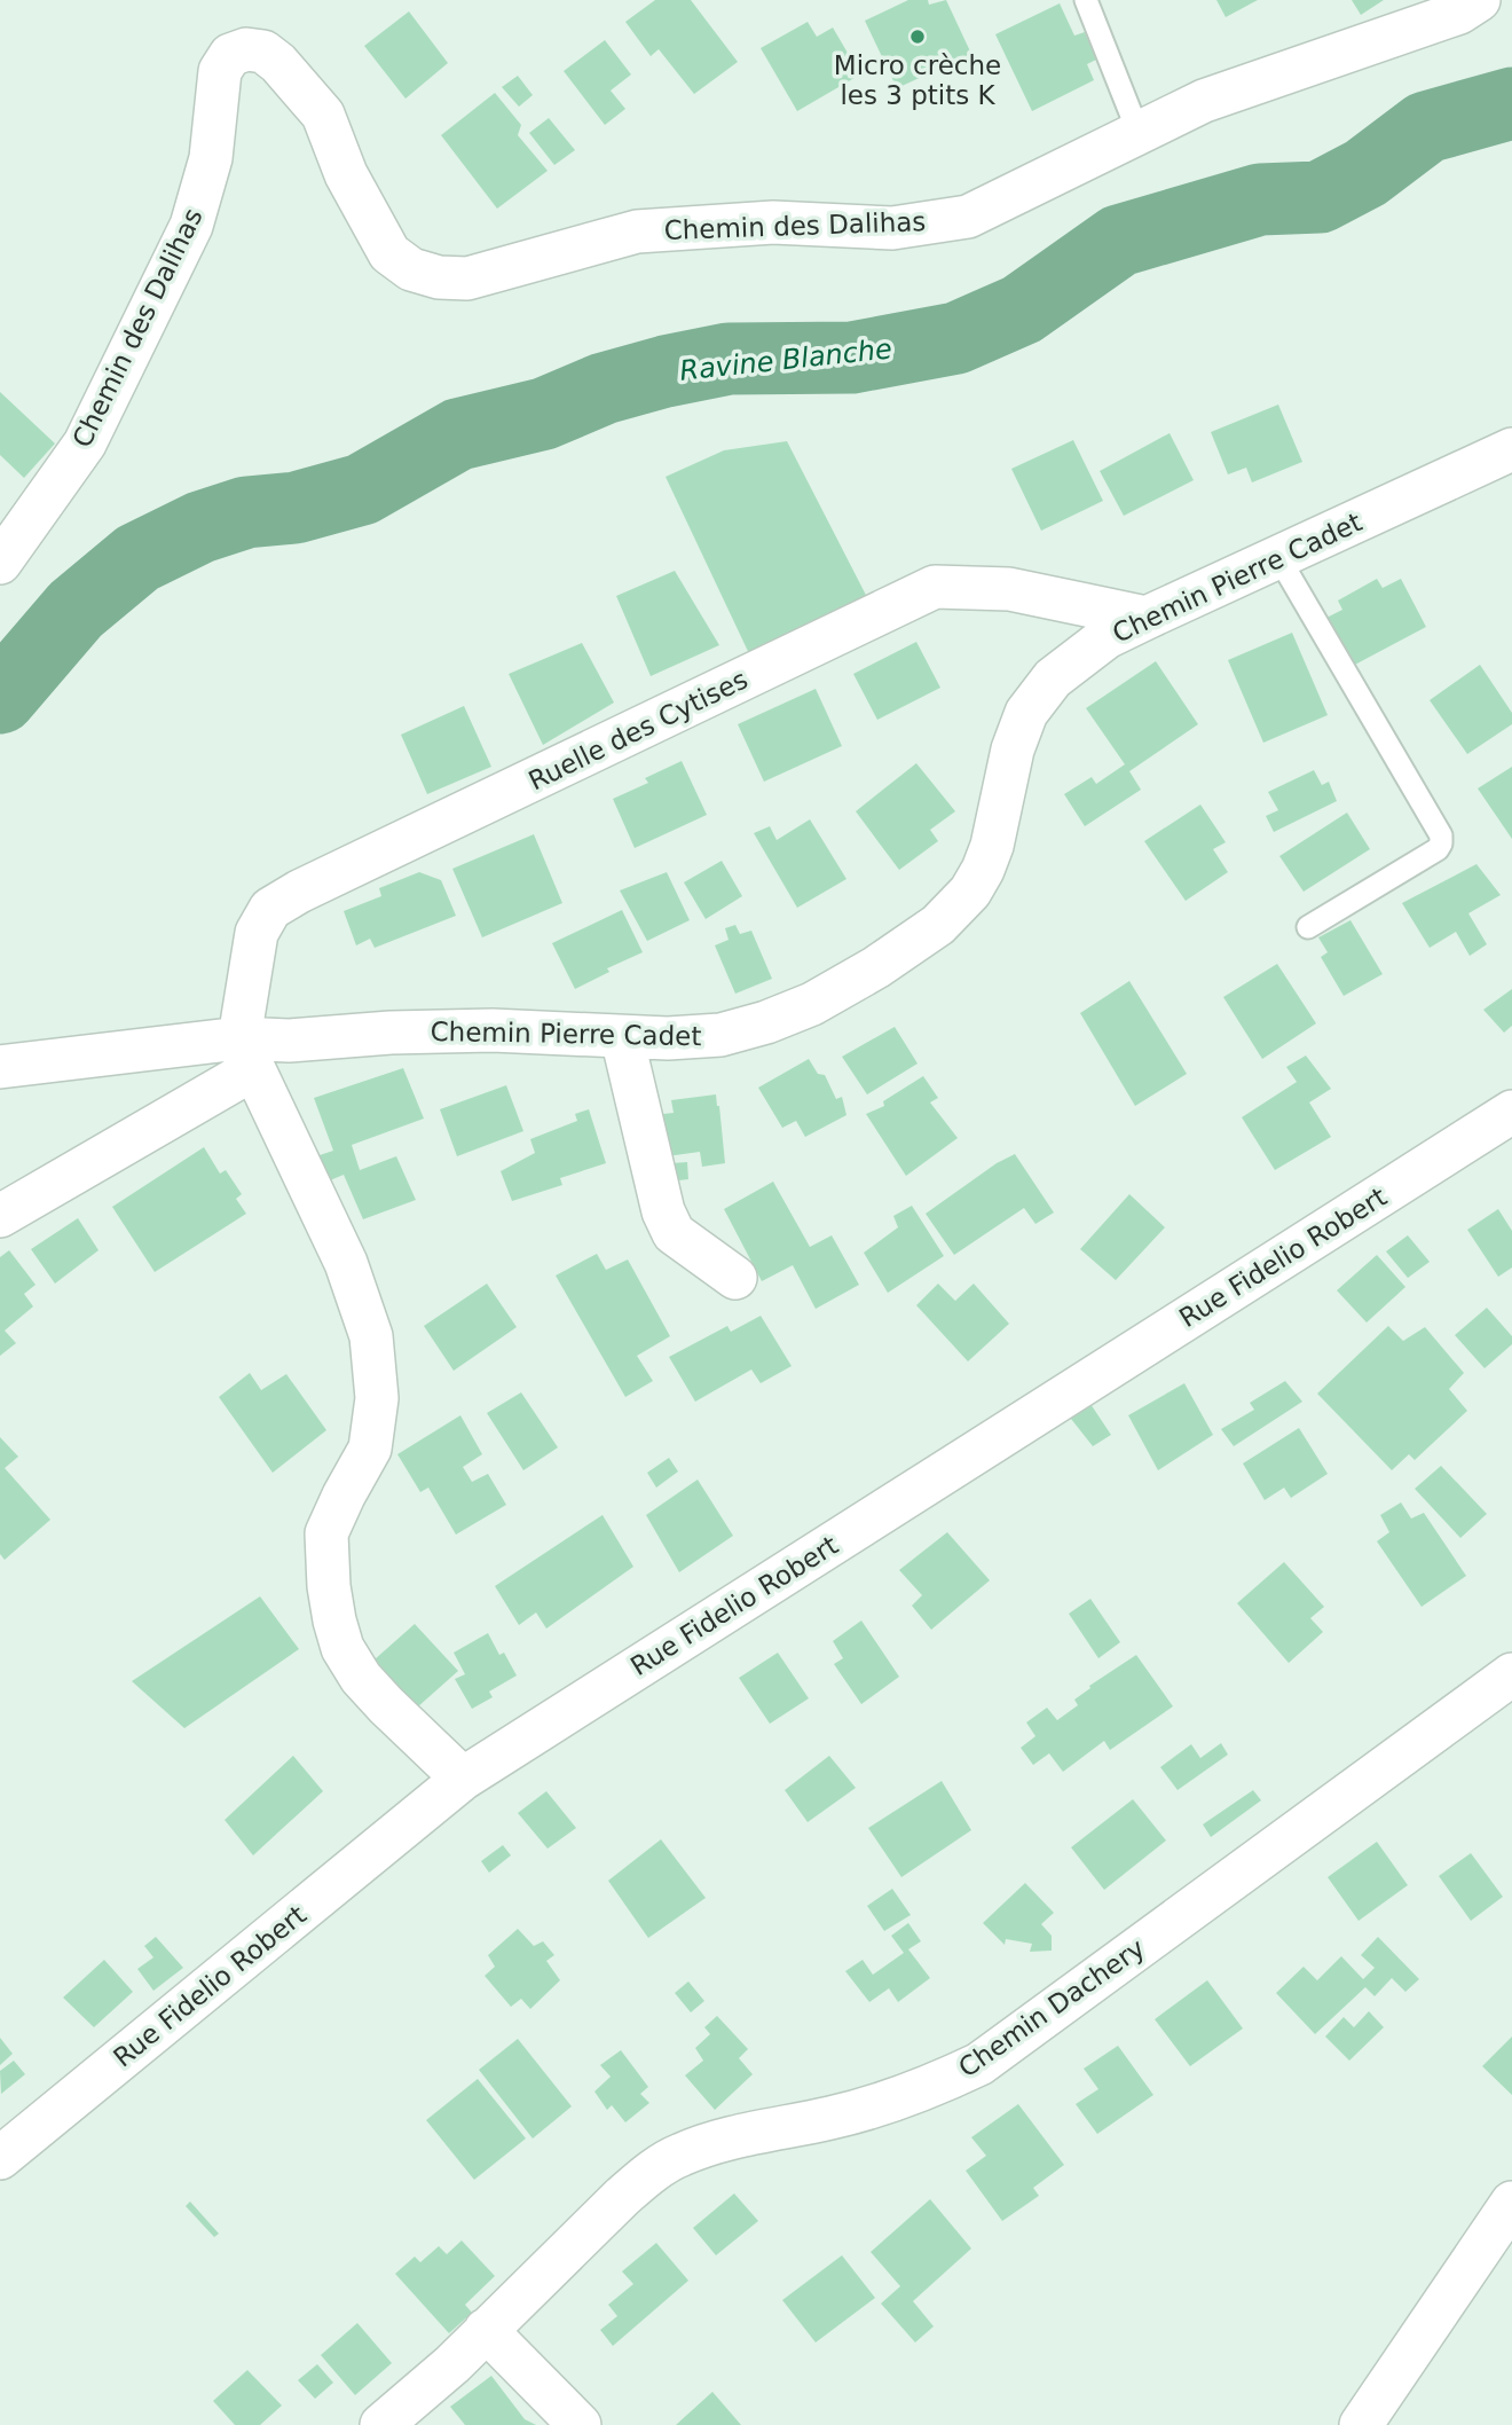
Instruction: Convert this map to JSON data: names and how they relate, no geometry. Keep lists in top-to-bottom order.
{
  "streets": {
    "street": [
      "Chemin des Dalihas",
      "Chemin Pierre Cadet",
      "Ruelle des Cytises",
      "Rue Fidelio Robert",
      "Chemin Dachery"
    ]
  },
  "crossings": [
    ["Chemin Pierre Cadet", "Ruelle des Cytises"]
  ],
  "water": ["Ravine Blanche"],
  "places": ["Micro crèche les 3 ptits K"]
}
